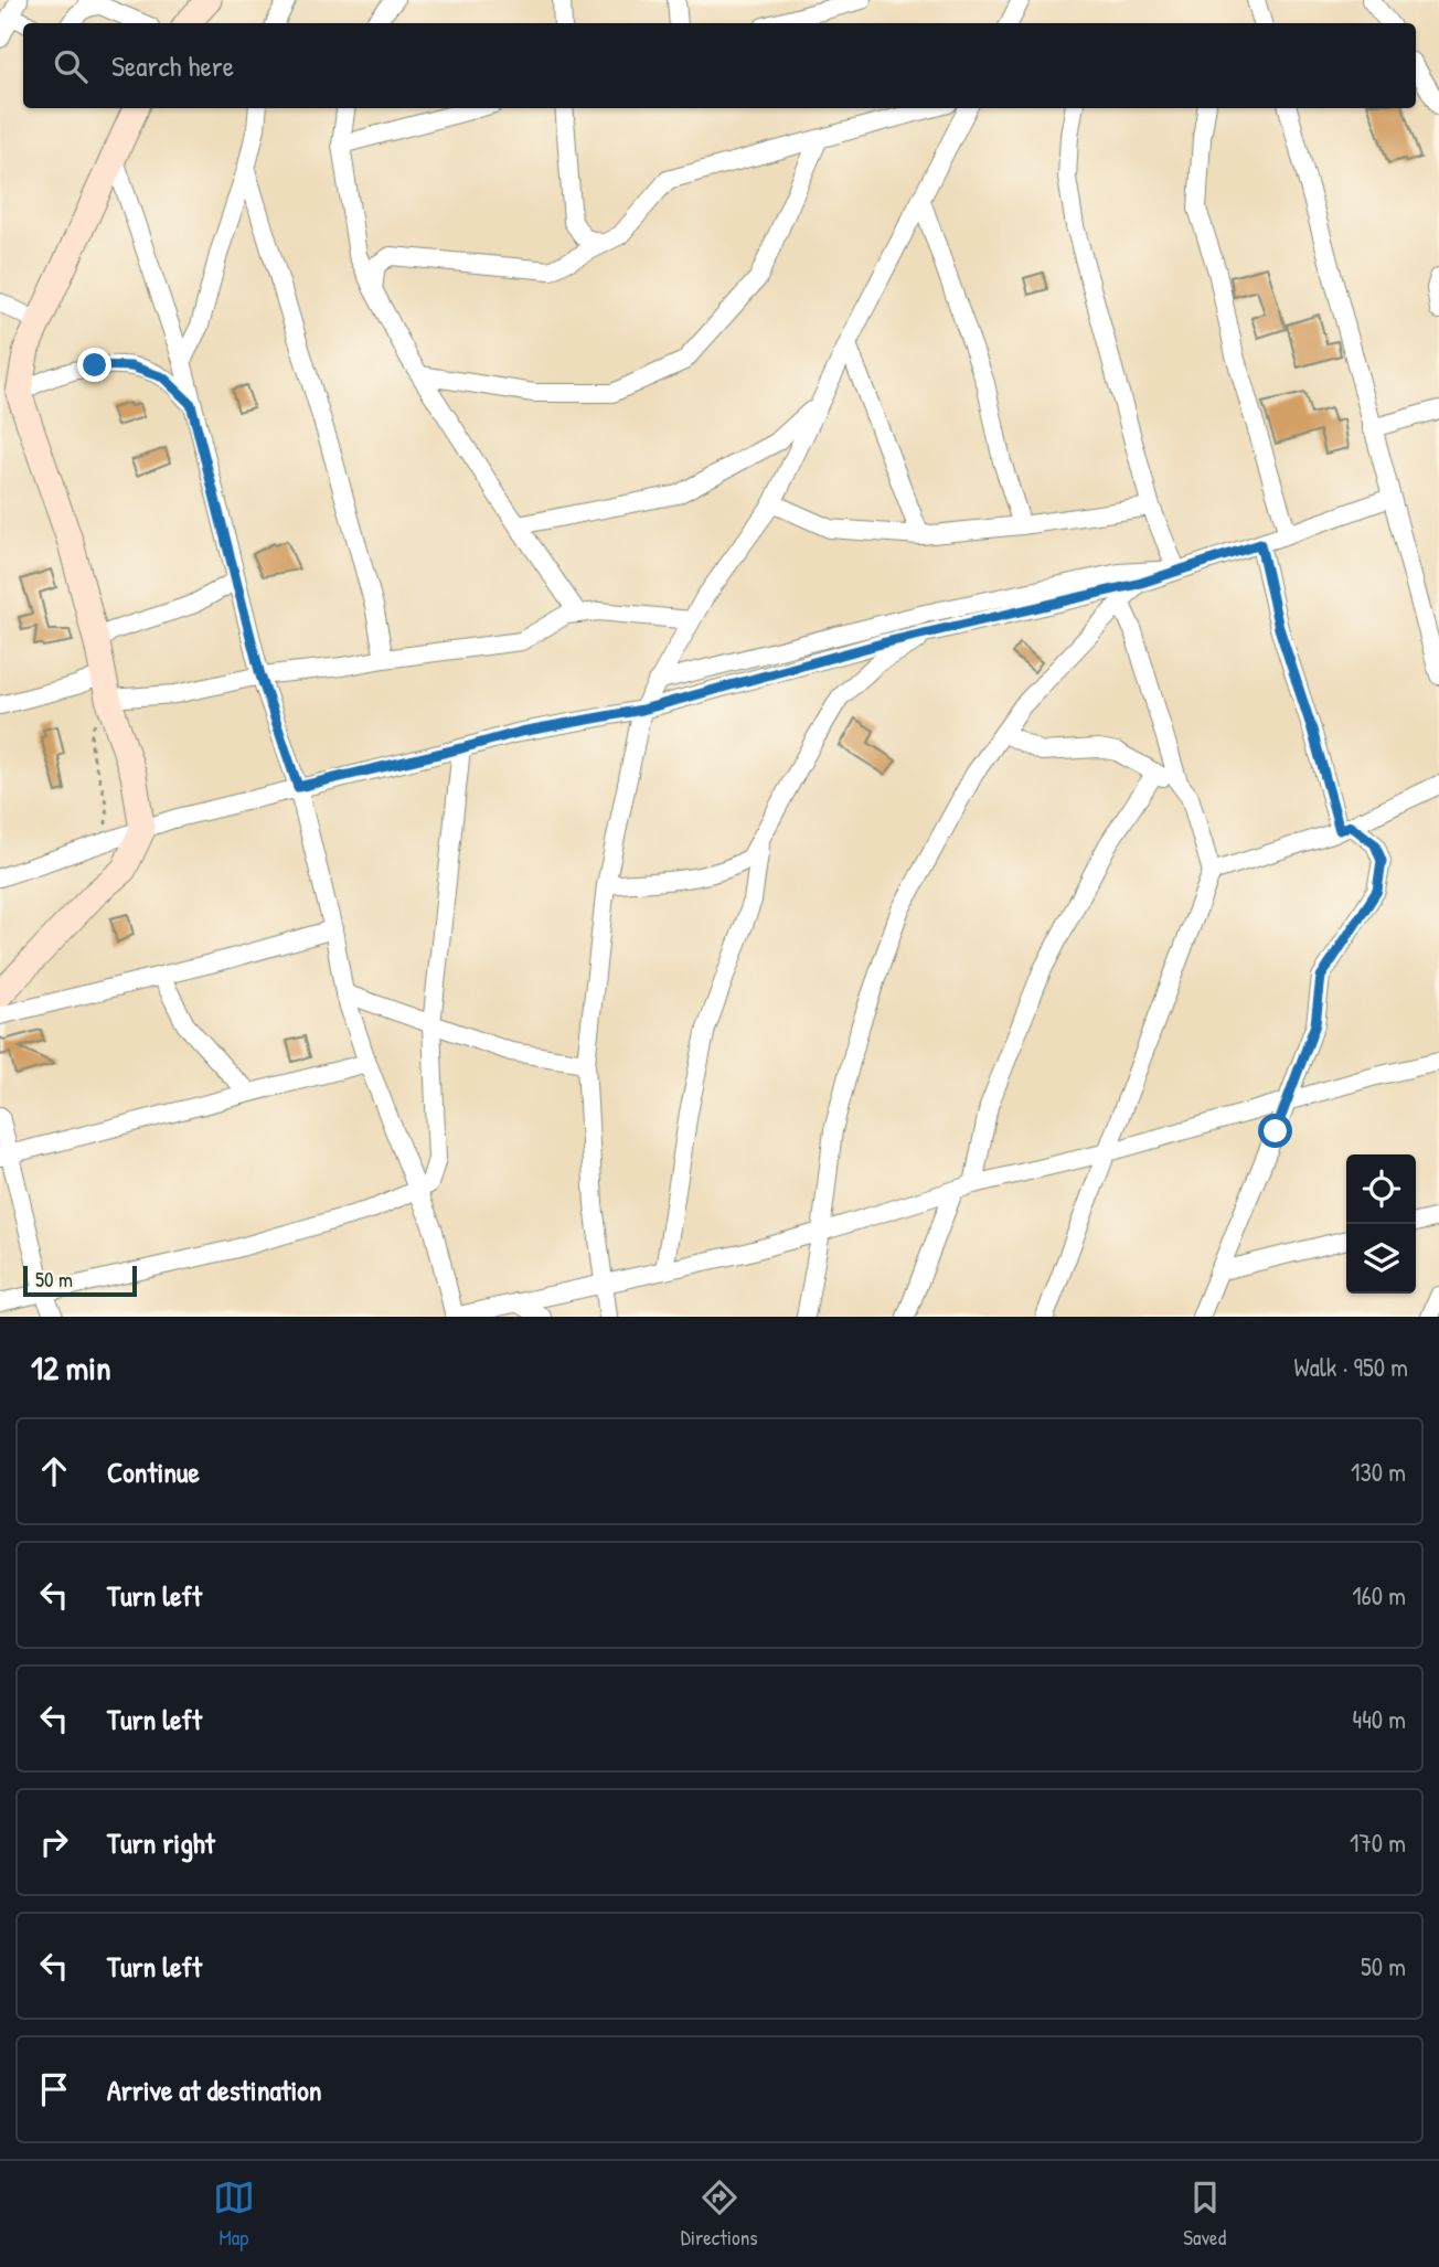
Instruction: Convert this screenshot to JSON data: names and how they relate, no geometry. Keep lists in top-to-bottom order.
{
  "scale_bar": "50 m",
  "page": {
    "search": "Search here",
    "scale": "50 m",
    "heading": ["12 min", "Walk · 950 m"],
    "list": [
      ["Continue", "130 m"],
      ["Turn left", "160 m"],
      ["Turn left", "440 m"],
      ["Turn right", "170 m"],
      ["Turn left", "50 m"],
      "Arrive at destination"
    ],
    "nav": ["Map", "Directions", "Saved"]
  }
}
